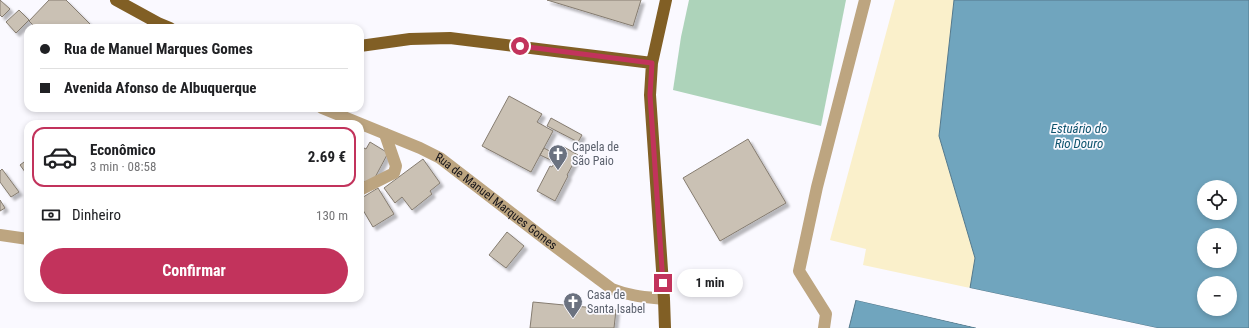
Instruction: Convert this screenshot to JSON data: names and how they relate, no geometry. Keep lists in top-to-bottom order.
{
  "streets": {
    "street": ["Rua de Manuel Marques Gomes"]
  },
  "water": ["Estuário do Rio Douro"],
  "places": {
    "church": ["Capela de São Paio", "Casa de Santa Isabel"]
  },
  "page": {
    "banner": ["Rua de Manuel Marques Gomes", "Avenida Afonso de Albuquerque"],
    "list": [
      {
        "name": "Econômico",
        "note": "3 min · 08:58",
        "value": "2.69 €"
      }
    ],
    "map_buttons": ["+", "−"],
    "pay": ["Dinheiro", "130 m"],
    "buttons": "Confirmar",
    "bubble": "1 min"
  }
}
